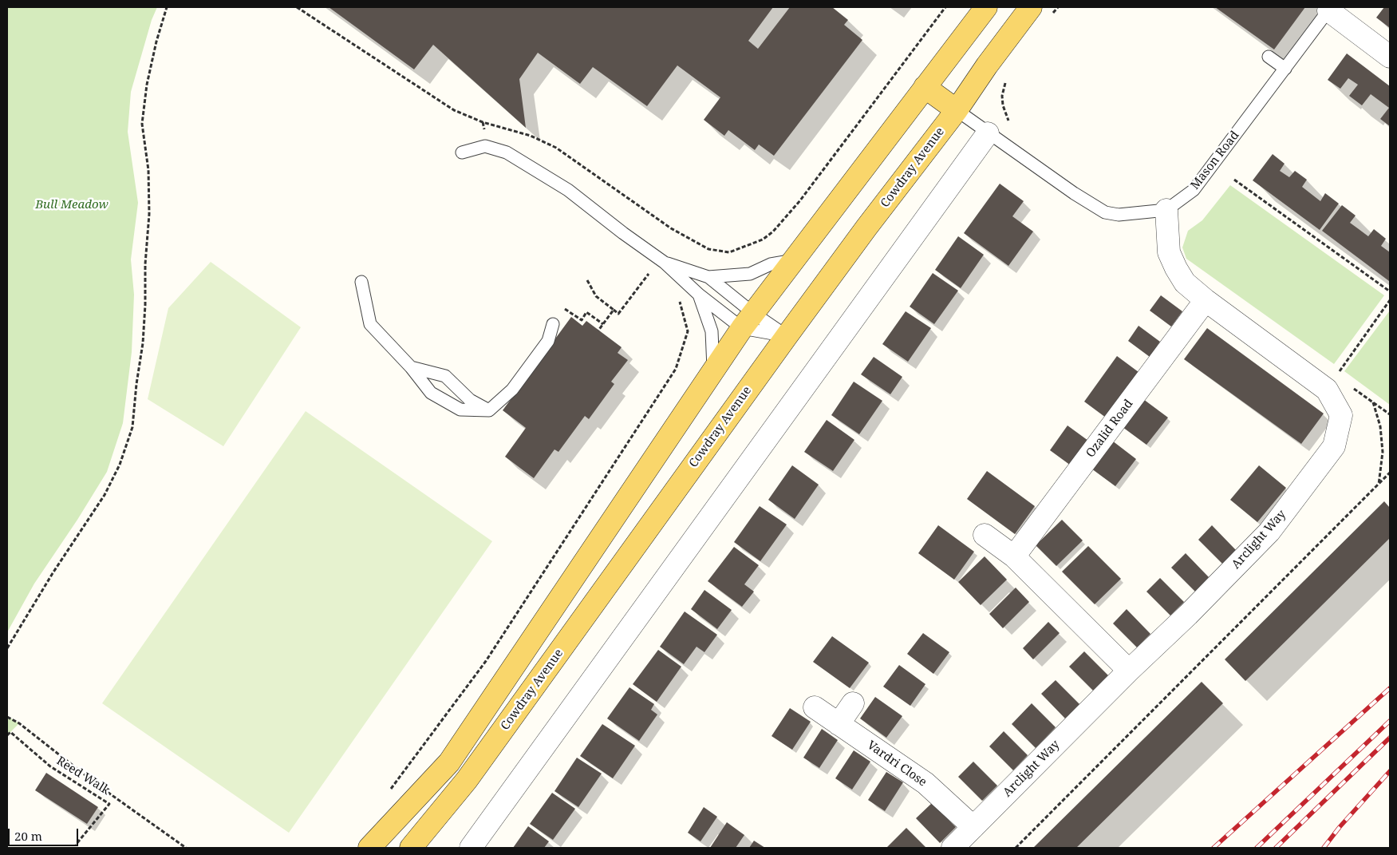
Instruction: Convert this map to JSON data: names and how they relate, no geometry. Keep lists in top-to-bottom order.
{
  "streets": {
    "main road": ["Cowdray Avenue"],
    "street": ["Ozalid Road", "Arclight Way", "Vardri Close"],
    "lane": ["Mason Road"],
    "path": ["Reed Walk"]
  },
  "crossings": [
    ["Mason Road", "Arclight Way"],
    ["Ozalid Road", "Arclight Way"],
    ["Arclight Way", "Vardri Close"]
  ],
  "parks": ["Bull Meadow"],
  "scale_bar": "20 m"
}
